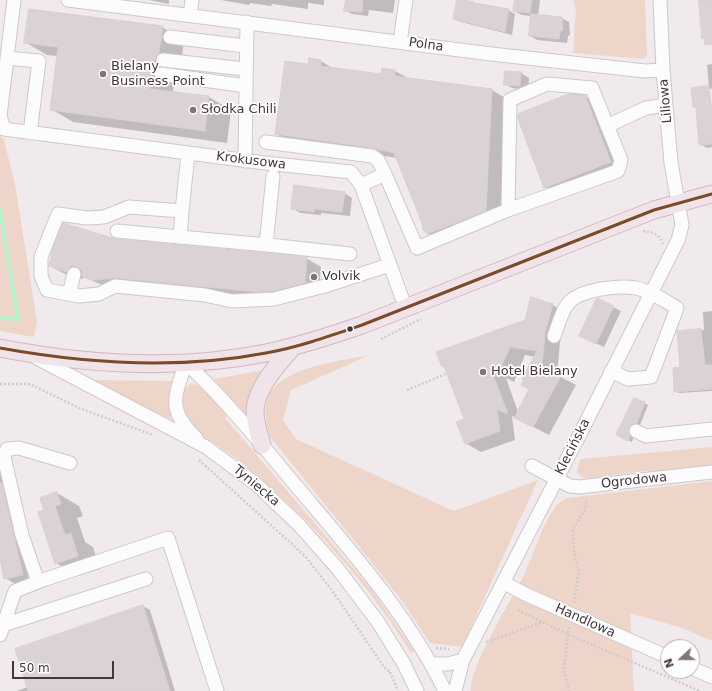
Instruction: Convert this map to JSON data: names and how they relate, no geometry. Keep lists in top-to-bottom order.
{
  "streets": {
    "street": [
      "Polna",
      "Liliowa",
      "Krokusowa",
      "Klecińska",
      "Ogrodowa",
      "Tyniecka",
      "Handlowa"
    ]
  },
  "crossings": [
    ["Polna", "Liliowa"],
    ["Liliowa", "Klecińska"],
    ["Klecińska", "Ogrodowa"],
    ["Klecińska", "Handlowa"]
  ],
  "places": [
    "Bielany Business Point",
    "Słodka Chili",
    "Volvik",
    "Hotel Bielany"
  ],
  "scale_bar": "50 m",
  "north": "left"
}
